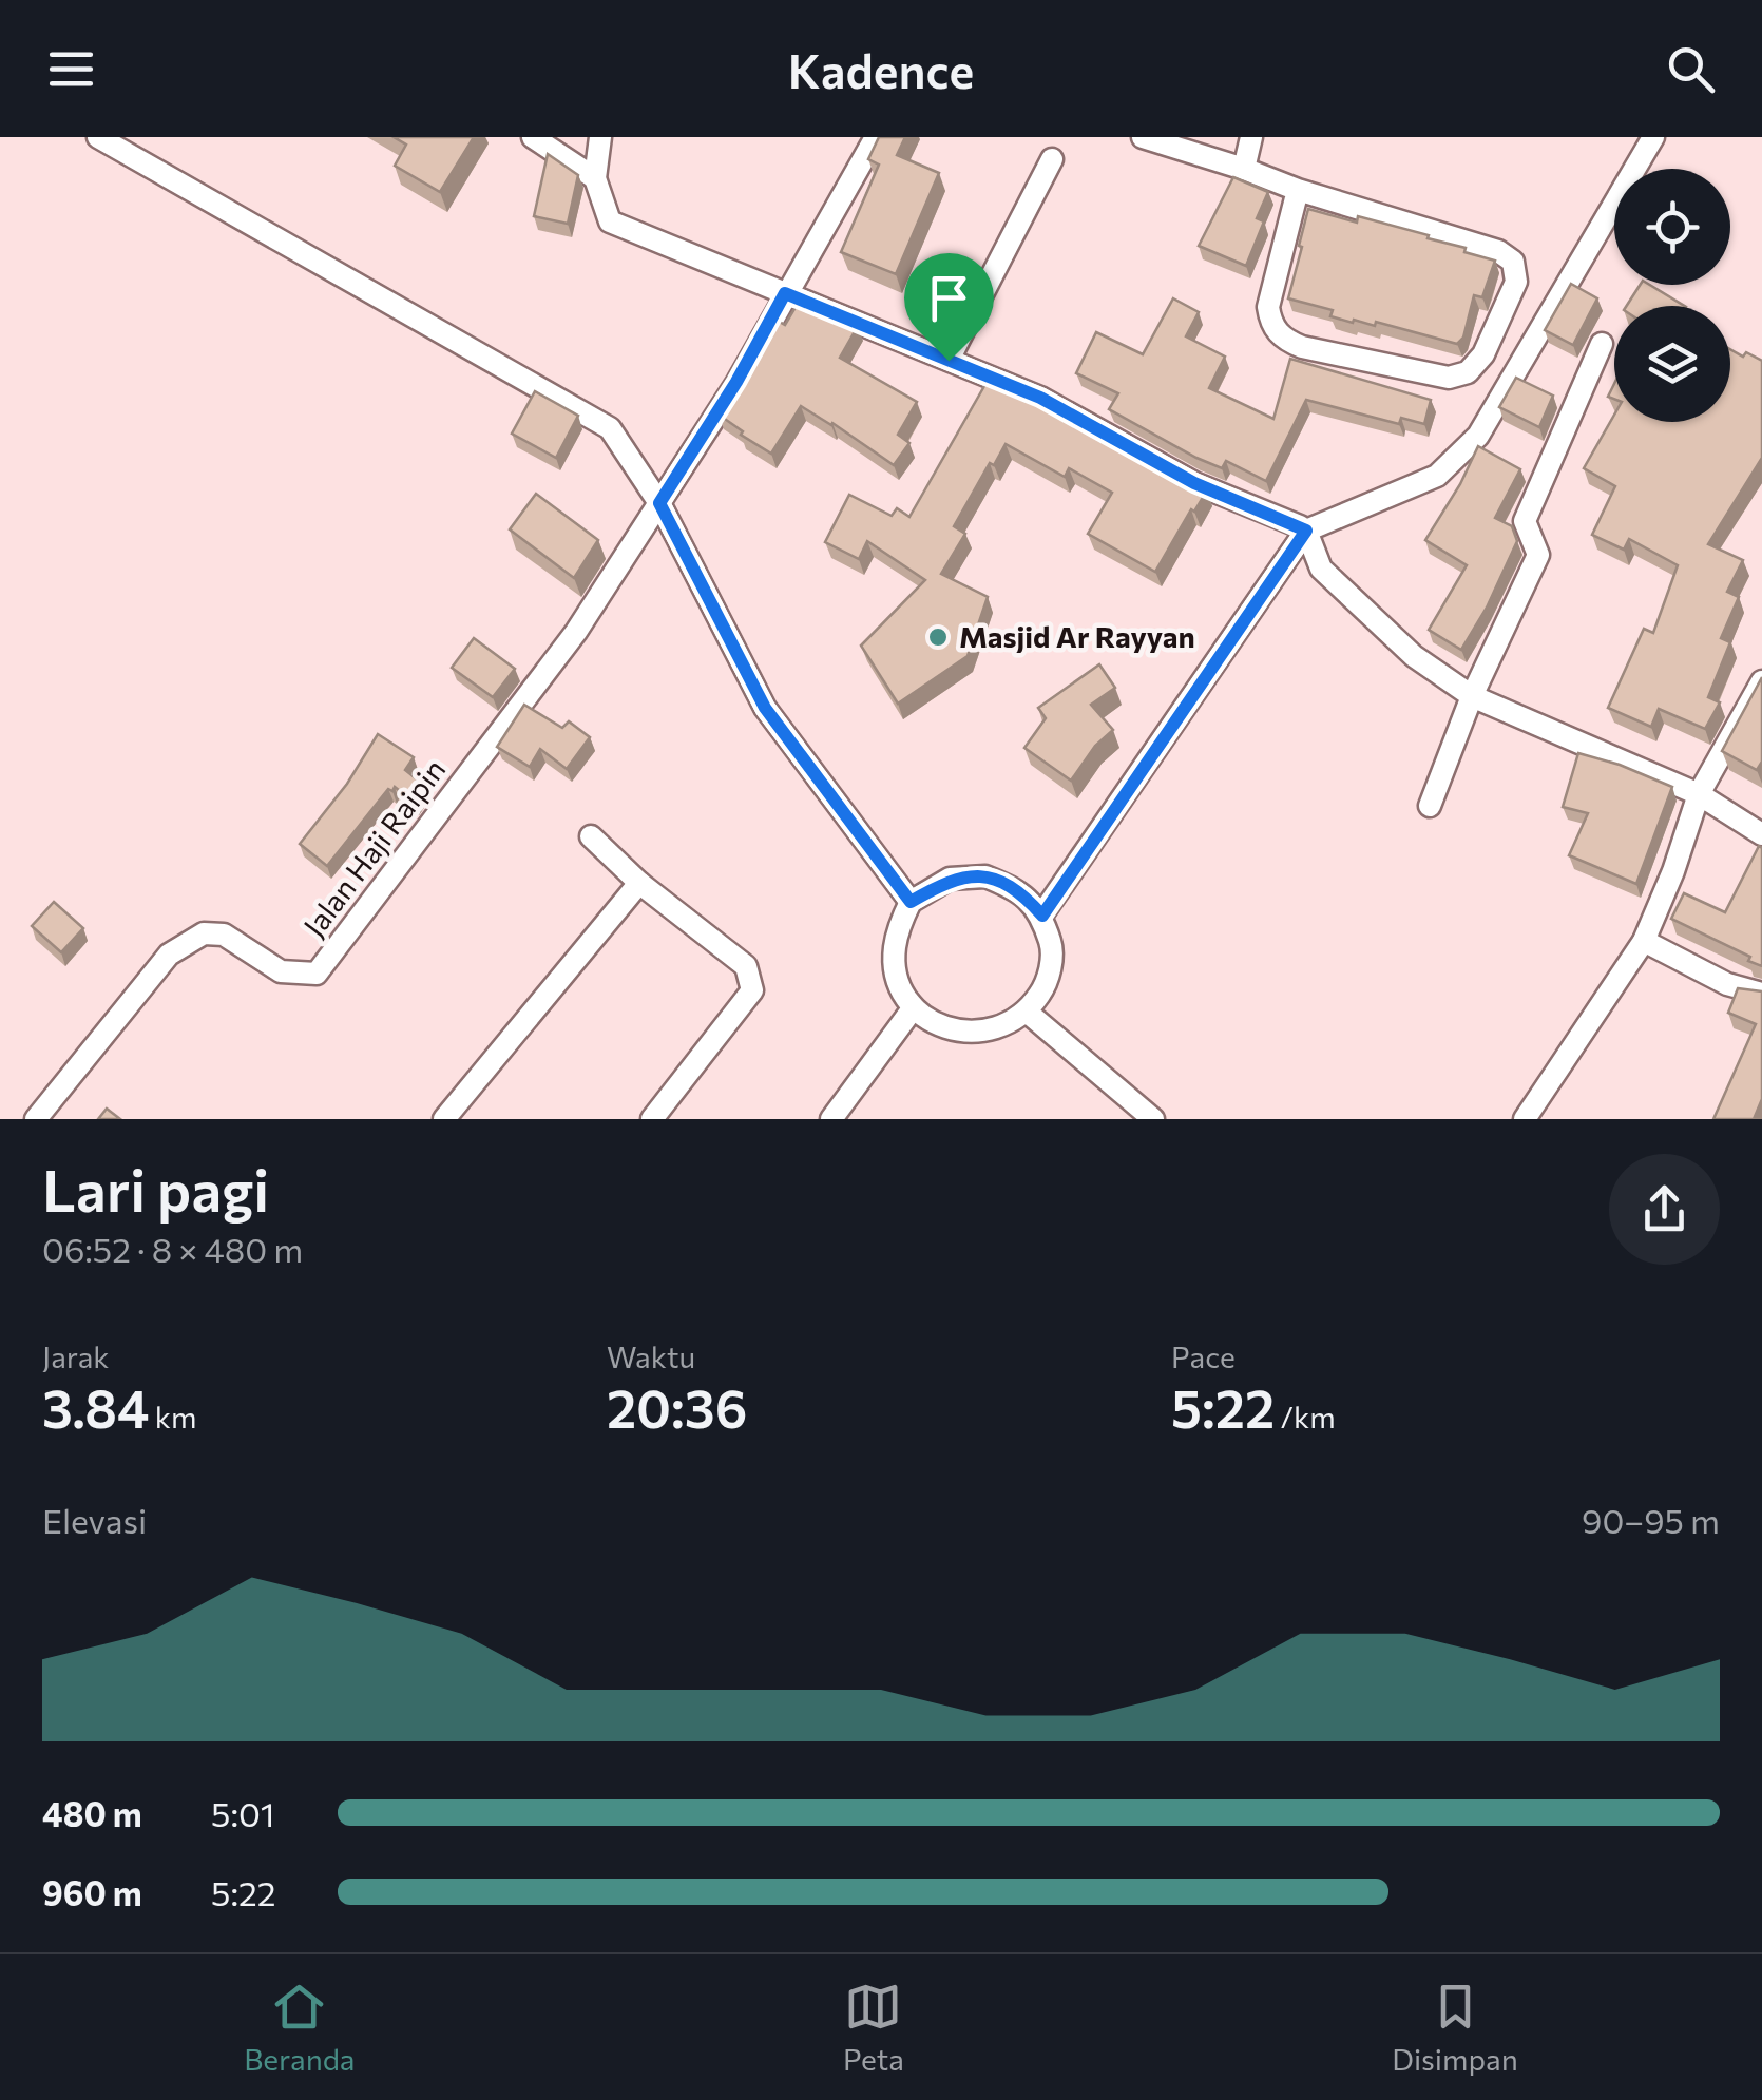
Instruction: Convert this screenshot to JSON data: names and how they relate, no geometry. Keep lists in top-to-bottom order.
{
  "streets": {
    "street": ["Jalan Haji Raipin"]
  },
  "places": ["Masjid Ar Rayyan"],
  "page": {
    "header": "Kadence",
    "heading": ["Lari pagi", "06:52 · 8 × 480 m"],
    "stats": [
      ["Jarak", "3.84 km"],
      ["Waktu", "20:36"],
      ["Pace", "5:22 /km"]
    ],
    "chart": ["Elevasi", "90–95 m"],
    "list": [
      {
        "name": "480 m",
        "note": "5:01"
      },
      {
        "name": "960 m",
        "note": "5:22"
      }
    ],
    "tabs": ["Beranda", "Peta", "Disimpan"]
  }
}
